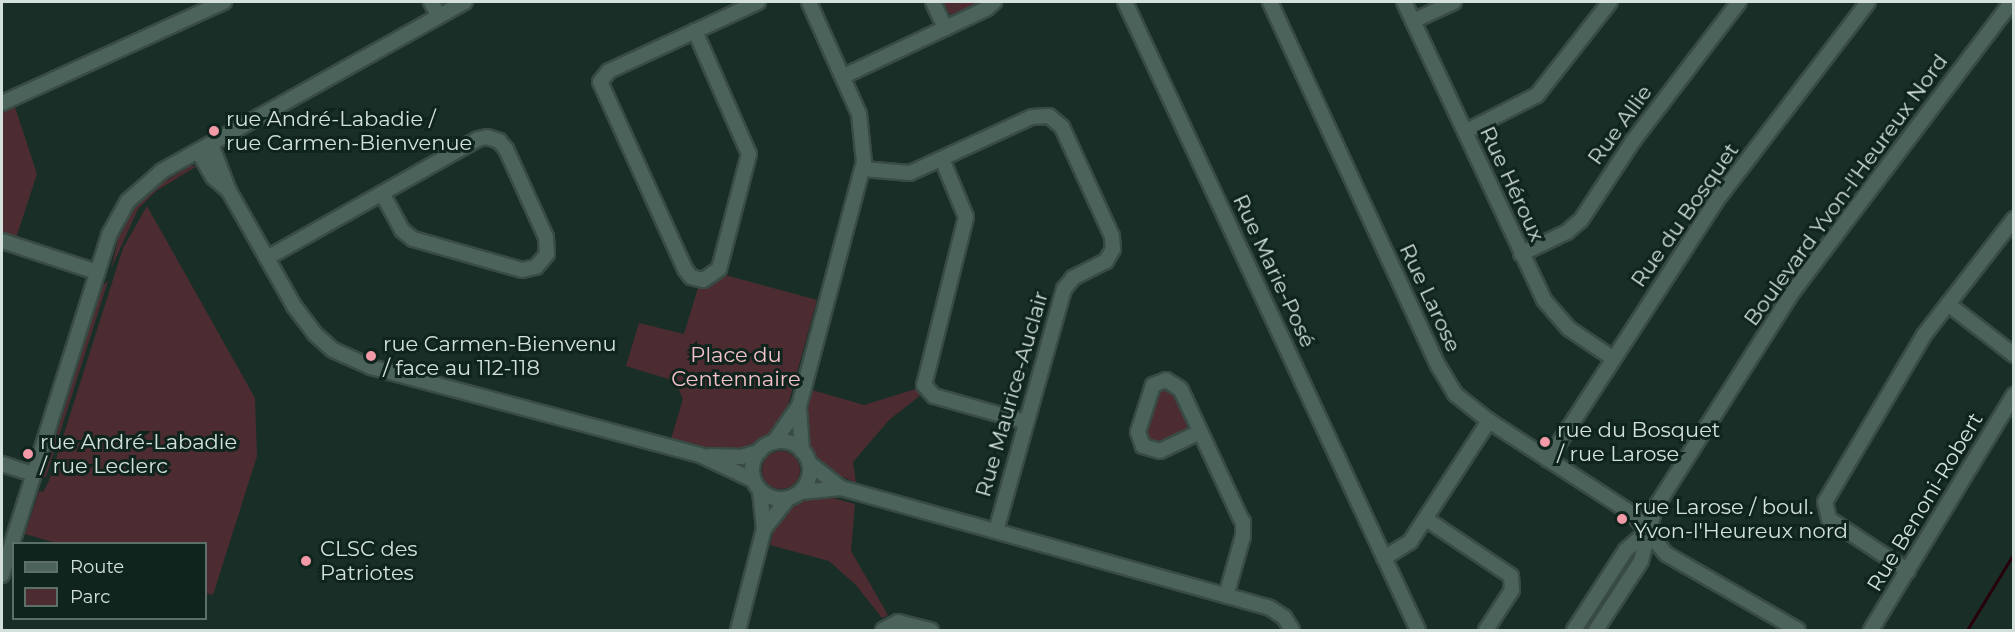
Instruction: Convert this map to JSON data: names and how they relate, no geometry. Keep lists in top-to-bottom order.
{
  "streets": {
    "street": [
      "Rue Allie",
      "Rue Héroux",
      "Boulevard Yvon-l'Heureux Nord",
      "Rue du Bosquet",
      "Rue Marie-Posé",
      "Rue Larose",
      "Rue Maurice-Auclair",
      "Rue Benoni-Robert"
    ]
  },
  "crossings": [
    ["Rue Allie", "Rue Héroux"],
    ["Rue Héroux", "Rue du Bosquet"],
    ["Boulevard Yvon-l'Heureux Nord", "Rue Larose"],
    ["Rue du Bosquet", "Rue Larose"]
  ],
  "parks": ["Place du Centennaire"],
  "places": [
    "rue André-Labadie / rue Carmen-Bienvenue",
    "rue Carmen-Bienvenu / face au 112-118",
    "rue du Bosquet / rue Larose",
    "rue André-Labadie / rue Leclerc",
    "rue Larose / boul. Yvon-l'Heureux nord",
    "CLSC des Patriotes"
  ],
  "legend": ["Route", "Parc"]
}
